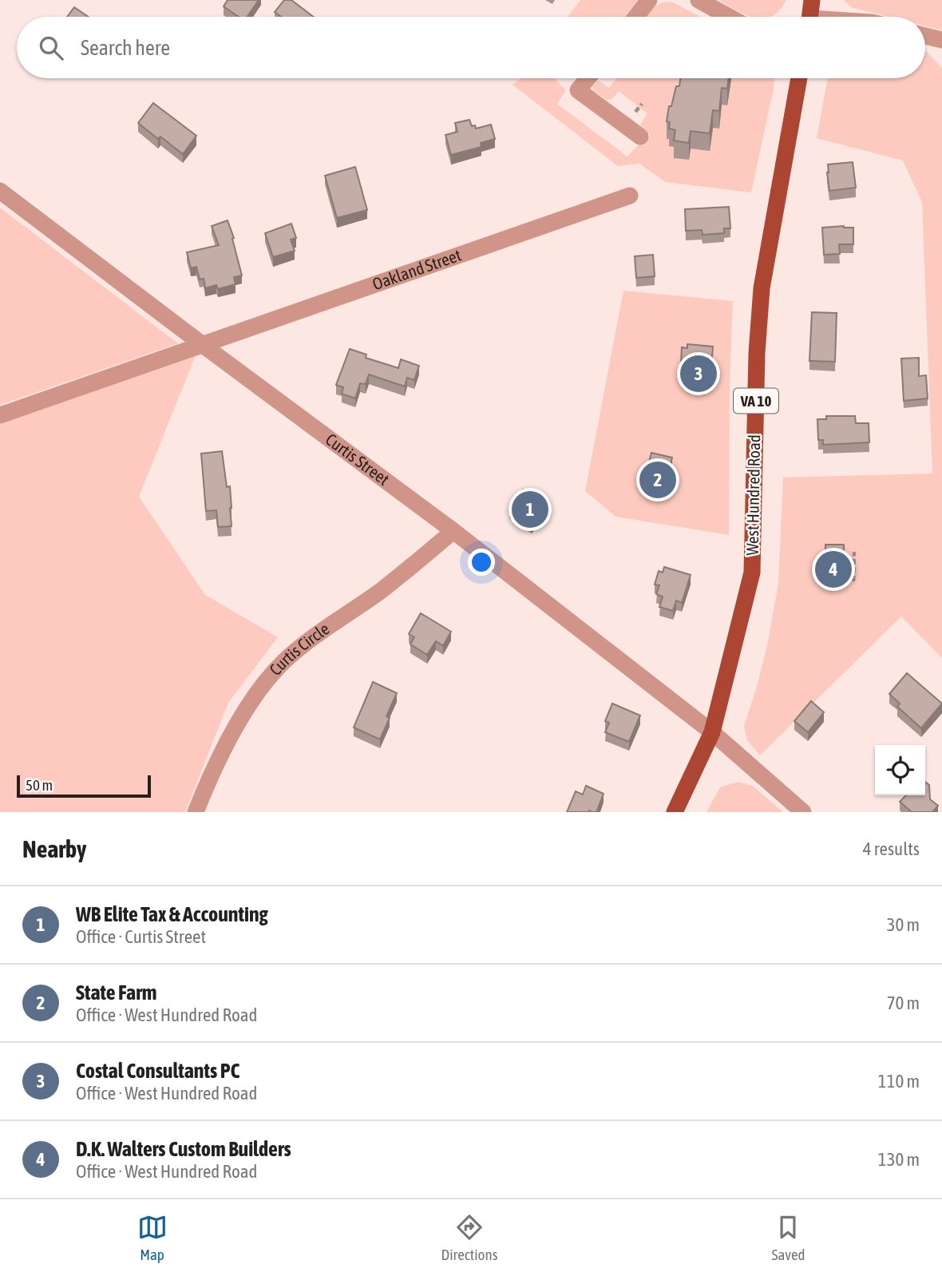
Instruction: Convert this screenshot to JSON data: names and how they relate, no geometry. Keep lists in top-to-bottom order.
{
  "streets": {
    "main road": ["VA 10", "West Hundred Road"],
    "street": ["Oakland Street", "Curtis Street", "Curtis Circle"]
  },
  "crossings": [
    ["Oakland Street", "Curtis Street"],
    ["Curtis Street", "West Hundred Road"],
    ["Curtis Street", "Curtis Circle"]
  ],
  "scale_bar": "50 m",
  "page": {
    "search": "Search here",
    "pins": [
      "3",
      "2",
      "1",
      "4"
    ],
    "scale": "50 m",
    "heading": ["Nearby", "4 results"],
    "list": [
      {
        "mark": "1",
        "name": "WB Elite Tax & Accounting",
        "note": "Office · Curtis Street",
        "value": "30 m"
      },
      {
        "mark": "2",
        "name": "State Farm",
        "note": "Office · West Hundred Road",
        "value": "70 m"
      },
      {
        "mark": "3",
        "name": "Costal Consultants PC",
        "note": "Office · West Hundred Road",
        "value": "110 m"
      },
      {
        "mark": "4",
        "name": "D.K. Walters Custom Builders",
        "note": "Office · West Hundred Road",
        "value": "130 m"
      }
    ],
    "nav": ["Map", "Directions", "Saved"]
  }
}
